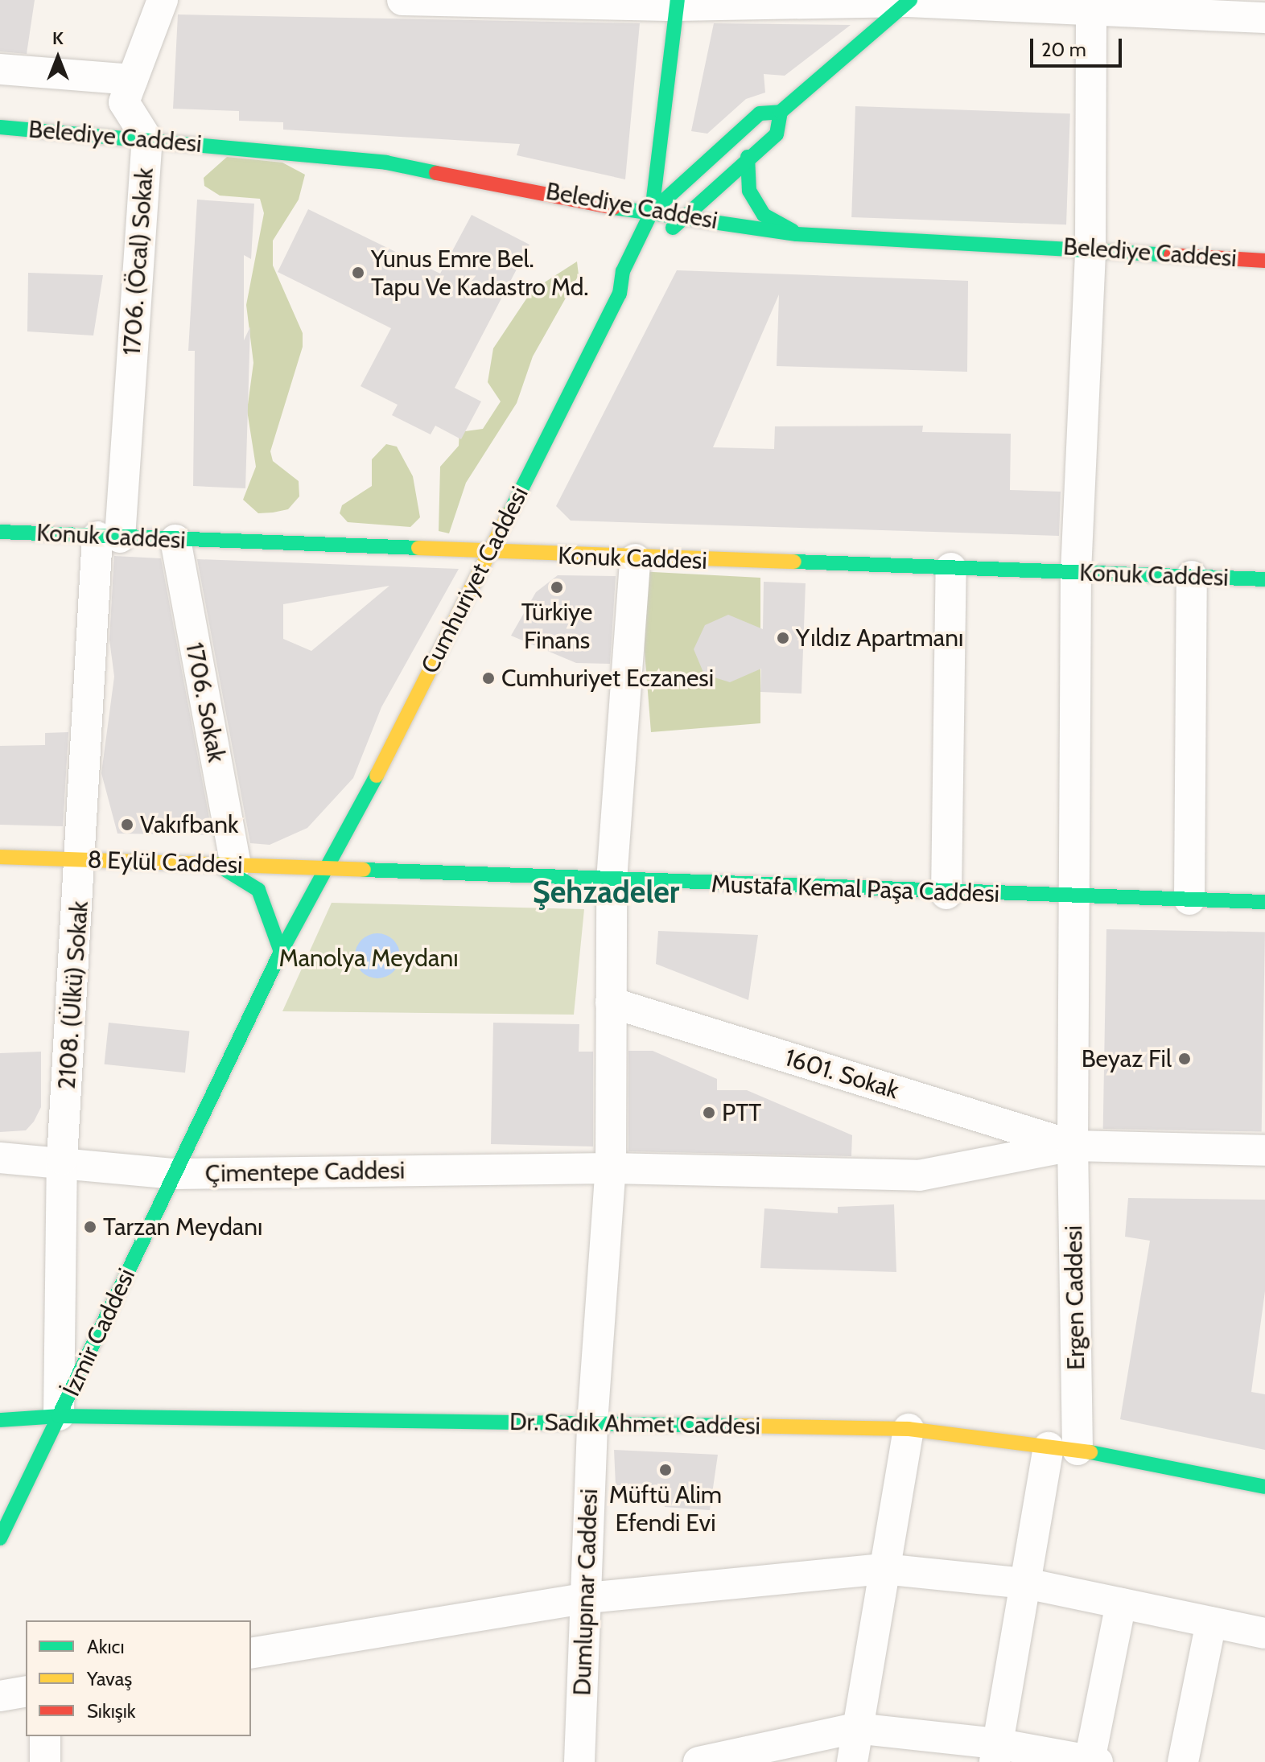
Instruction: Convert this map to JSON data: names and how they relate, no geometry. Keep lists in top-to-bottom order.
{
  "streets": {
    "main road": [
      "Belediye Caddesi",
      "Konuk Caddesi",
      "Cumhuriyet Caddesi",
      "8 Eylül Caddesi",
      "Mustafa Kemal Paşa Caddesi",
      "İzmir Caddesi",
      "Dr. Sadık Ahmet Caddesi"
    ],
    "street": [
      "1706. (Öcal) Sokak",
      "1706. Sokak",
      "2108. (Ülkü) Sokak",
      "1601. Sokak",
      "Çimentepe Caddesi",
      "Ergen Caddesi",
      "Dumlupınar Caddesi"
    ]
  },
  "crossings": [
    ["Belediye Caddesi", "1706. (Öcal) Sokak"],
    ["Belediye Caddesi", "Cumhuriyet Caddesi"],
    ["Belediye Caddesi", "Ergen Caddesi"],
    ["1706. (Öcal) Sokak", "Konuk Caddesi"],
    ["1706. (Öcal) Sokak", "2108. (Ülkü) Sokak"],
    ["Konuk Caddesi", "Cumhuriyet Caddesi"],
    ["Konuk Caddesi", "1706. Sokak"],
    ["Konuk Caddesi", "2108. (Ülkü) Sokak"],
    ["Konuk Caddesi", "Ergen Caddesi"],
    ["Konuk Caddesi", "Dumlupınar Caddesi"],
    ["Cumhuriyet Caddesi", "8 Eylül Caddesi"],
    ["Cumhuriyet Caddesi", "Mustafa Kemal Paşa Caddesi"],
    ["Cumhuriyet Caddesi", "İzmir Caddesi"],
    ["1706. Sokak", "8 Eylül Caddesi"],
    ["8 Eylül Caddesi", "Mustafa Kemal Paşa Caddesi"],
    ["8 Eylül Caddesi", "2108. (Ülkü) Sokak"],
    ["Mustafa Kemal Paşa Caddesi", "Ergen Caddesi"],
    ["Mustafa Kemal Paşa Caddesi", "Dumlupınar Caddesi"],
    ["2108. (Ülkü) Sokak", "Çimentepe Caddesi"],
    ["2108. (Ülkü) Sokak", "İzmir Caddesi"],
    ["2108. (Ülkü) Sokak", "Dr. Sadık Ahmet Caddesi"],
    ["1601. Sokak", "Çimentepe Caddesi"],
    ["1601. Sokak", "Ergen Caddesi"],
    ["1601. Sokak", "Dumlupınar Caddesi"],
    ["Çimentepe Caddesi", "Ergen Caddesi"],
    ["Çimentepe Caddesi", "İzmir Caddesi"],
    ["Çimentepe Caddesi", "Dumlupınar Caddesi"],
    ["Ergen Caddesi", "Dr. Sadık Ahmet Caddesi"],
    ["İzmir Caddesi", "Dr. Sadık Ahmet Caddesi"],
    ["Dr. Sadık Ahmet Caddesi", "Dumlupınar Caddesi"]
  ],
  "districts": ["Şehzadeler"],
  "parks": ["Manolya Meydanı"],
  "places": [
    "Yunus Emre Bel. Tapu Ve Kadastro Md.",
    "Türkiye Finans",
    "Yıldız Apartmanı",
    "Cumhuriyet Eczanesi",
    "Vakıfbank",
    "Beyaz Fil",
    "PTT",
    "Tarzan Meydanı",
    "Müftü Alim Efendi Evi"
  ],
  "legend": ["Akıcı", "Yavaş", "Sıkışık"],
  "scale_bar": "20 m",
  "north": "top"
}
